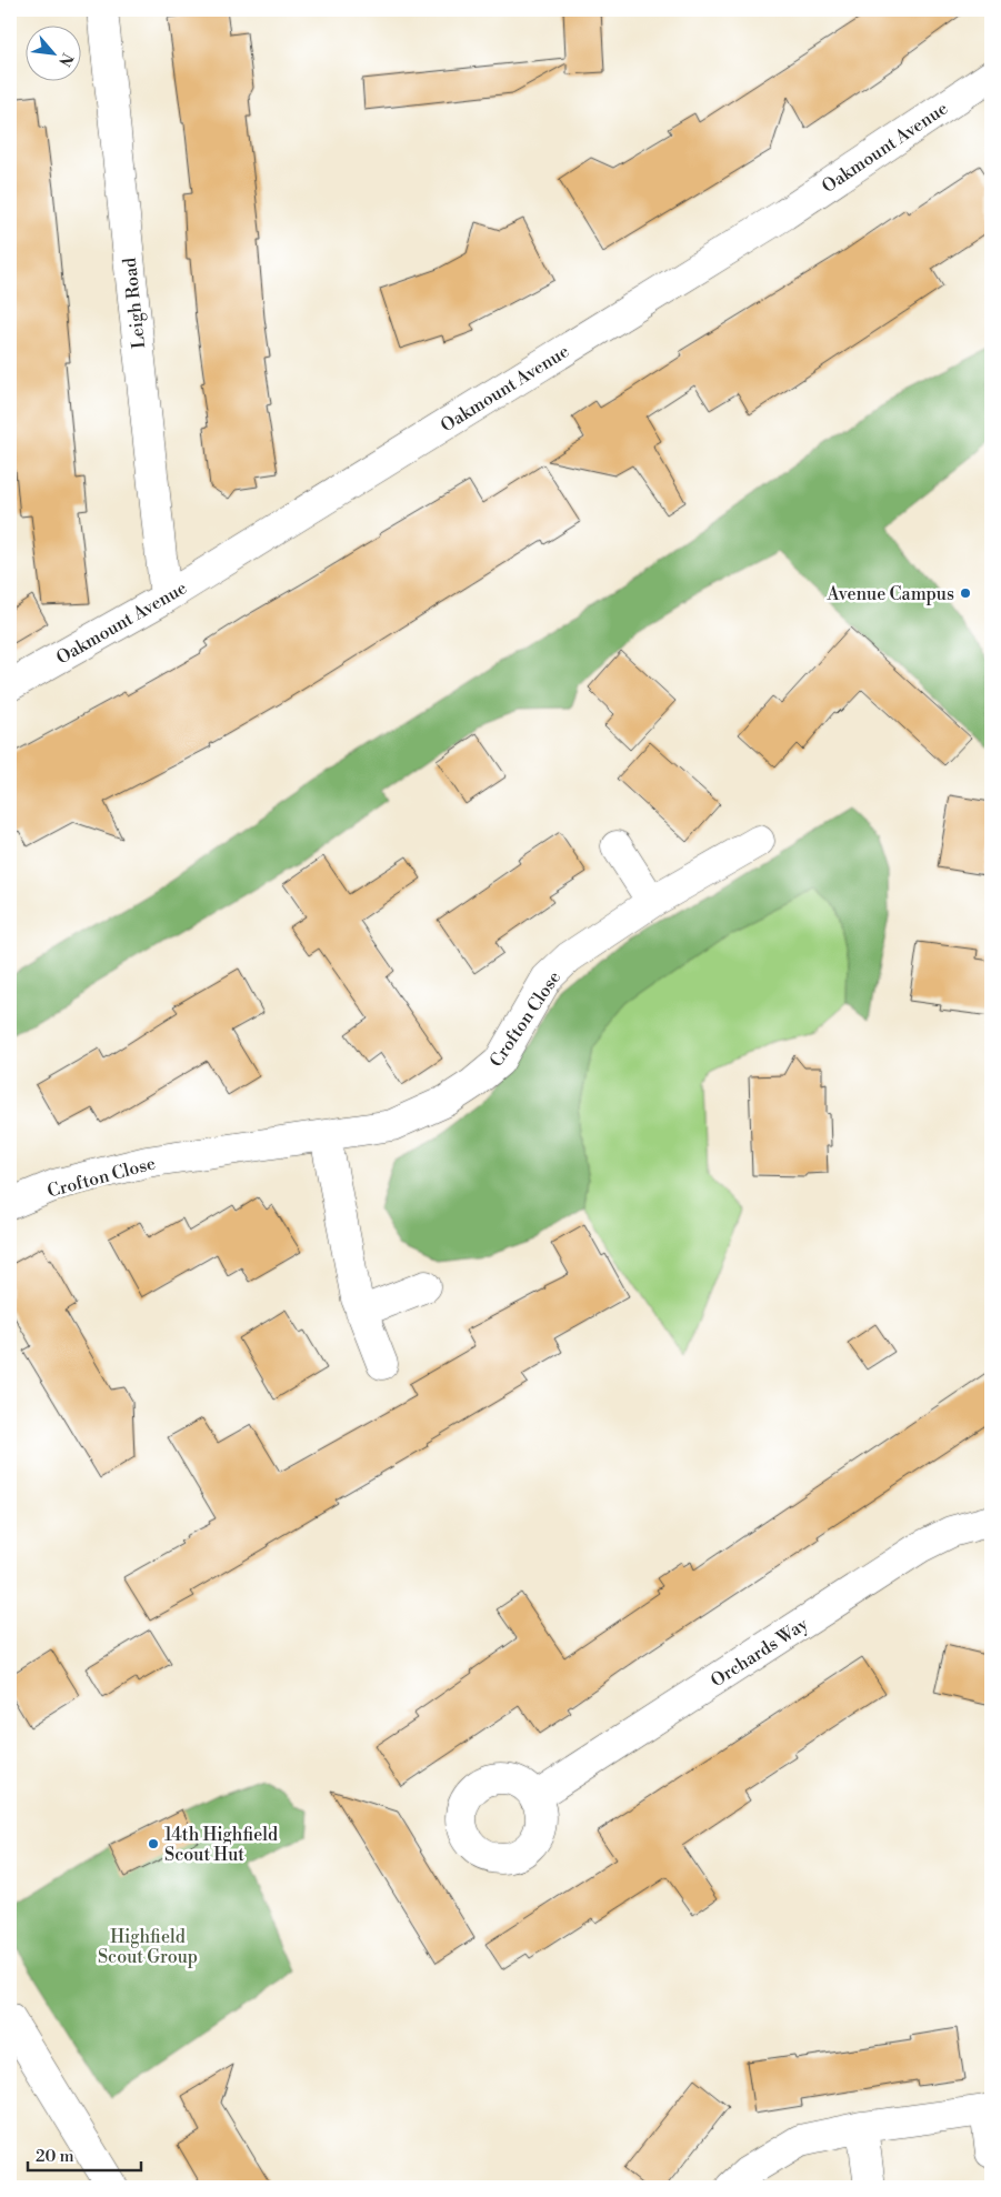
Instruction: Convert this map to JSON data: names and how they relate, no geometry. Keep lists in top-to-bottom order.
{
  "streets": {
    "street": [
      "Oakmount Avenue",
      "Leigh Road",
      "Crofton Close",
      "Orchards Way"
    ]
  },
  "crossings": [
    ["Oakmount Avenue", "Leigh Road"]
  ],
  "parks": ["Highfield Scout Group"],
  "places": ["Avenue Campus", "14th Highfield Scout Hut"],
  "scale_bar": "20 m",
  "north": "bottom right"
}
